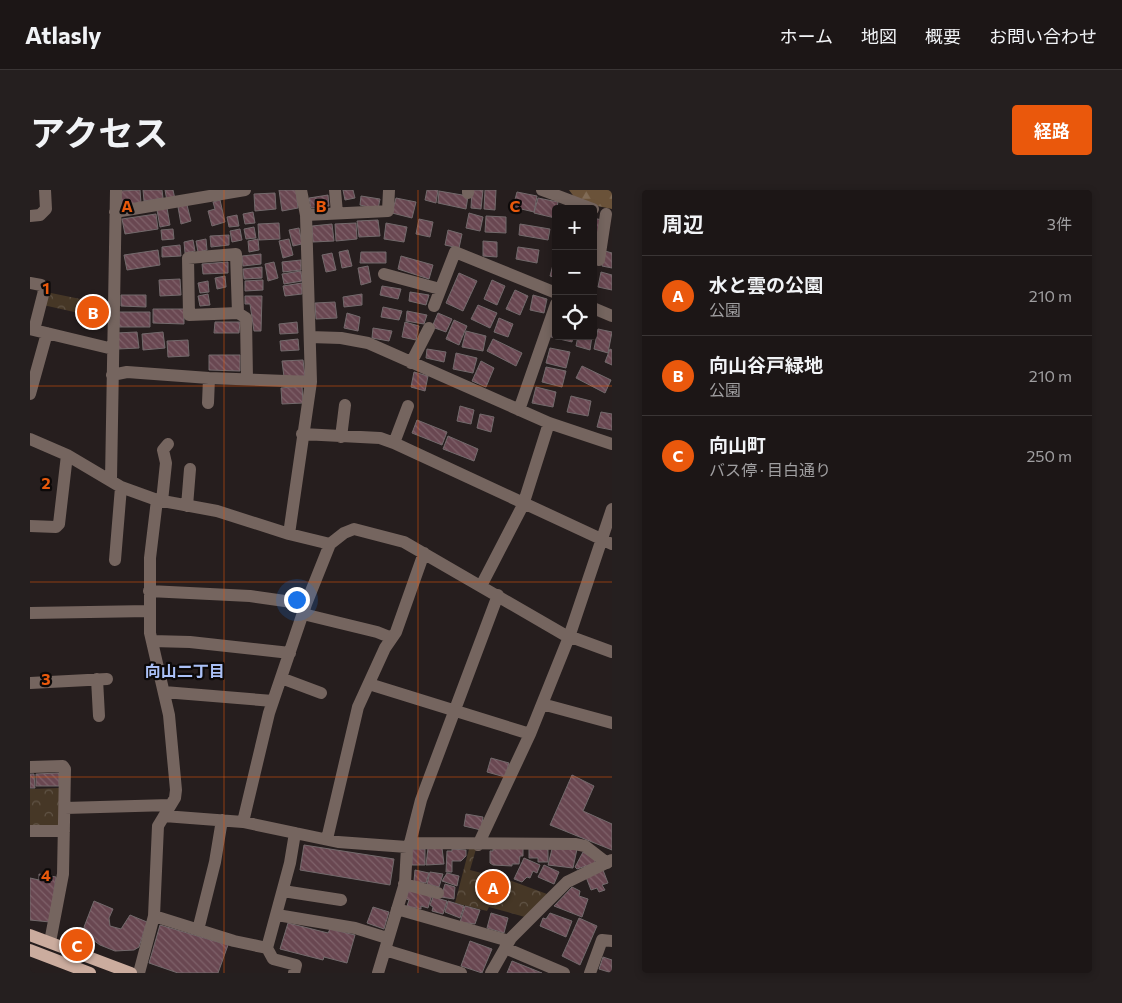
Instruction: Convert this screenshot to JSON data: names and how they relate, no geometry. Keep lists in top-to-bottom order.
{
  "districts": ["向山二丁目"],
  "page": {
    "header": "Atlasly",
    "nav": [
      "ホーム",
      "地図",
      "概要",
      "お問い合わせ"
    ],
    "title": "アクセス",
    "buttons": "経路",
    "heading": ["周辺", "3件"],
    "map_buttons": ["+", "−"],
    "list": [
      {
        "mark": "A",
        "name": "水と雲の公園",
        "note": "公園",
        "value": "210 m"
      },
      {
        "mark": "B",
        "name": "向山谷戸緑地",
        "note": "公園",
        "value": "210 m"
      },
      {
        "mark": "C",
        "name": "向山町",
        "note": "バス停 · 目白通り",
        "value": "250 m"
      }
    ],
    "pins": ["B", "A", "C"]
  },
  "grid": {
    "columns": ["A", "B", "C"],
    "rows": [
      "1",
      "2",
      "3",
      "4"
    ]
  }
}
